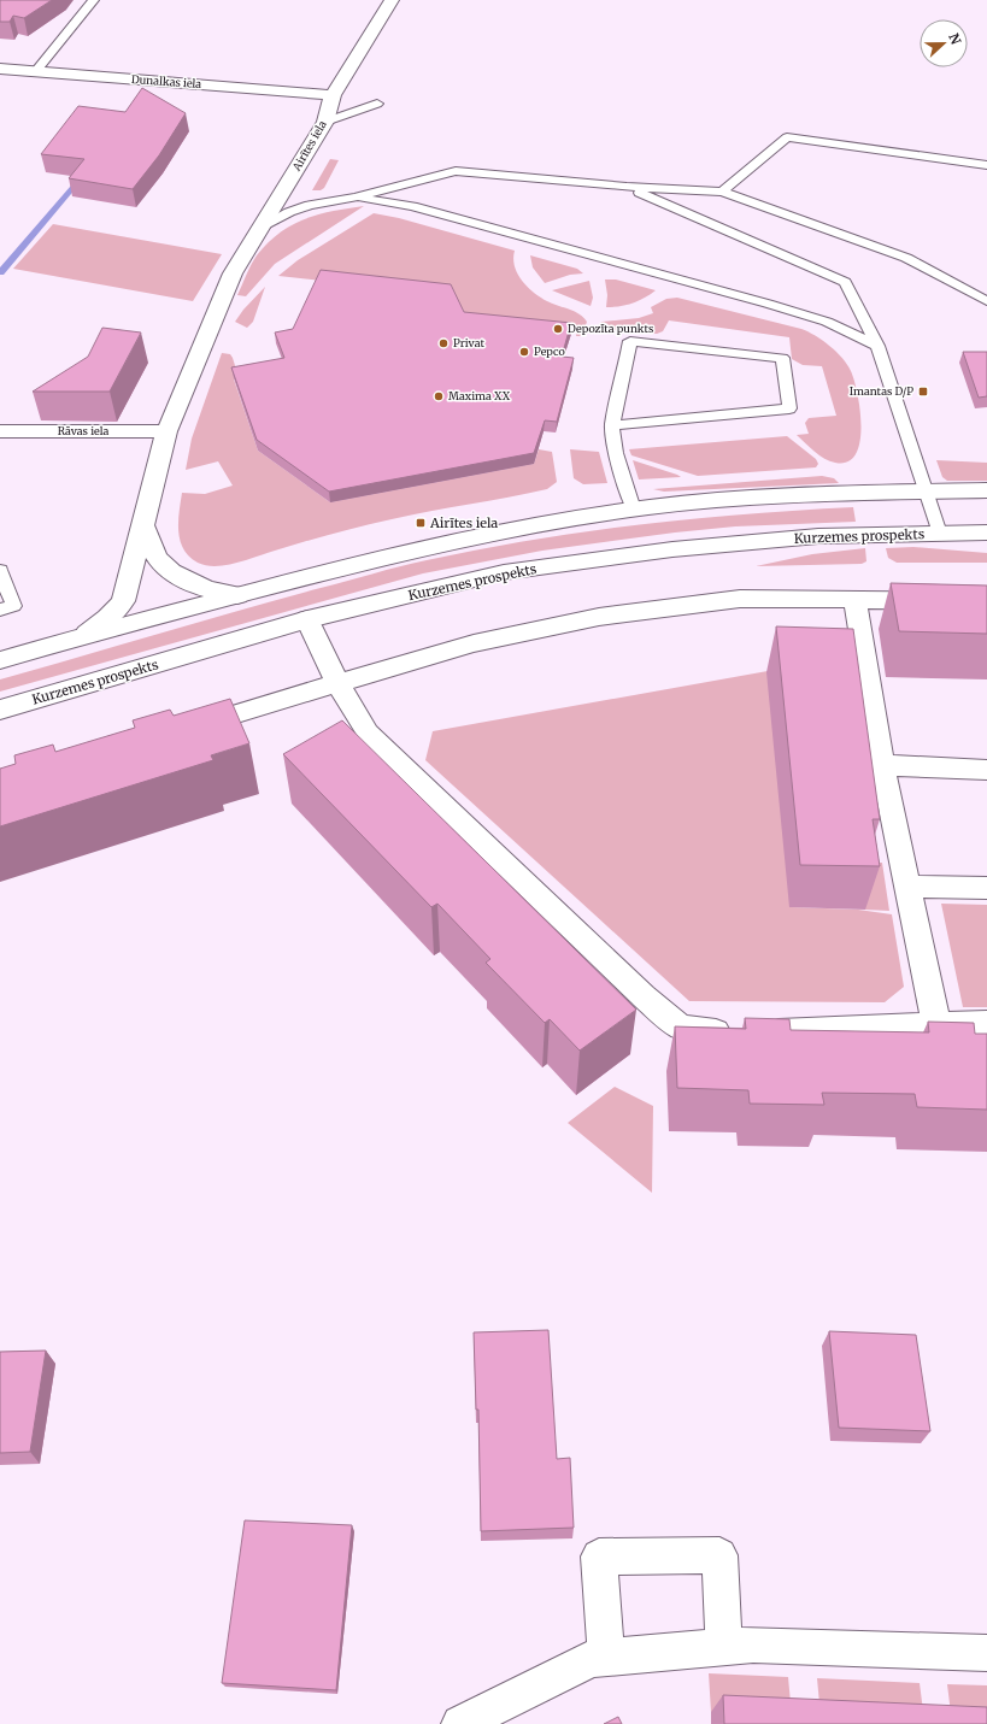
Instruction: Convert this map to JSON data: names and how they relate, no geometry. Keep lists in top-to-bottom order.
{
  "streets": {
    "street": [
      "Dunalkas iela",
      "Airītes iela",
      "Rāvas iela",
      "Kurzemes prospekts"
    ]
  },
  "crossings": [
    ["Dunalkas iela", "Airītes iela"],
    ["Airītes iela", "Rāvas iela"]
  ],
  "places": {
    "other": [
      "Depozīta punkts",
      "Privat",
      "Pepco",
      "Maxima XX"
    ],
    "transit": ["Imantas D/P", "Airītes iela"]
  },
  "north": "right"
}
